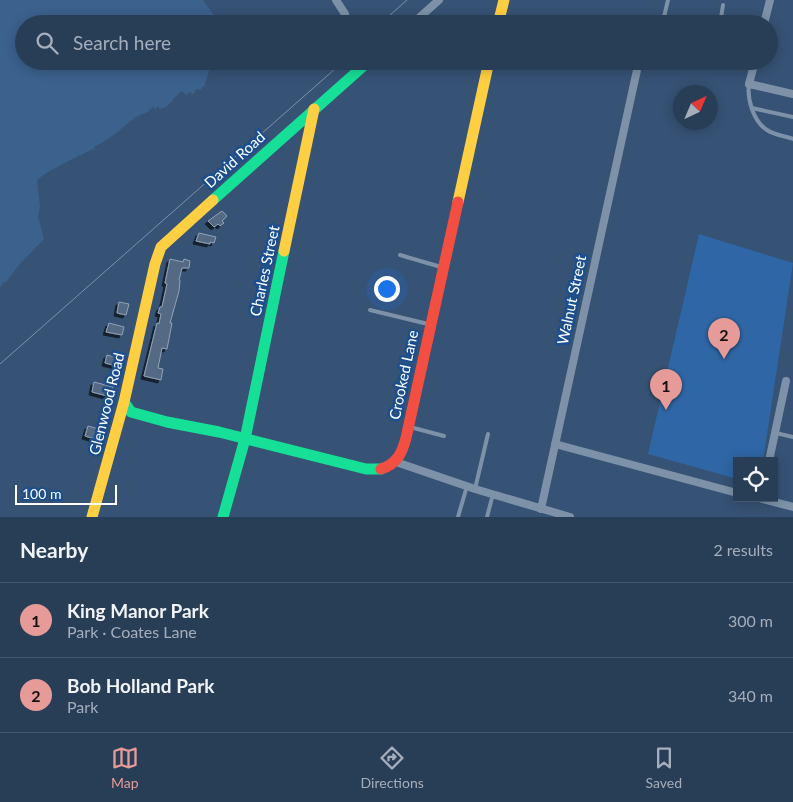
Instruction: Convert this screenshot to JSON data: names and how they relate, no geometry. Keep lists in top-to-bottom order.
{
  "streets": {
    "street": [
      "David Road",
      "Charles Street",
      "Walnut Street",
      "Crooked Lane",
      "Glenwood Road"
    ]
  },
  "crossings": [
    ["David Road", "Charles Street"],
    ["David Road", "Glenwood Road"]
  ],
  "scale_bar": "100 m",
  "north": "top right",
  "page": {
    "search": "Search here",
    "pins": ["2", "1"],
    "scale": "100 m",
    "heading": ["Nearby", "2 results"],
    "list": [
      {
        "mark": "1",
        "name": "King Manor Park",
        "note": "Park · Coates Lane",
        "value": "300 m"
      },
      {
        "mark": "2",
        "name": "Bob Holland Park",
        "note": "Park",
        "value": "340 m"
      }
    ],
    "nav": ["Map", "Directions", "Saved"]
  }
}
